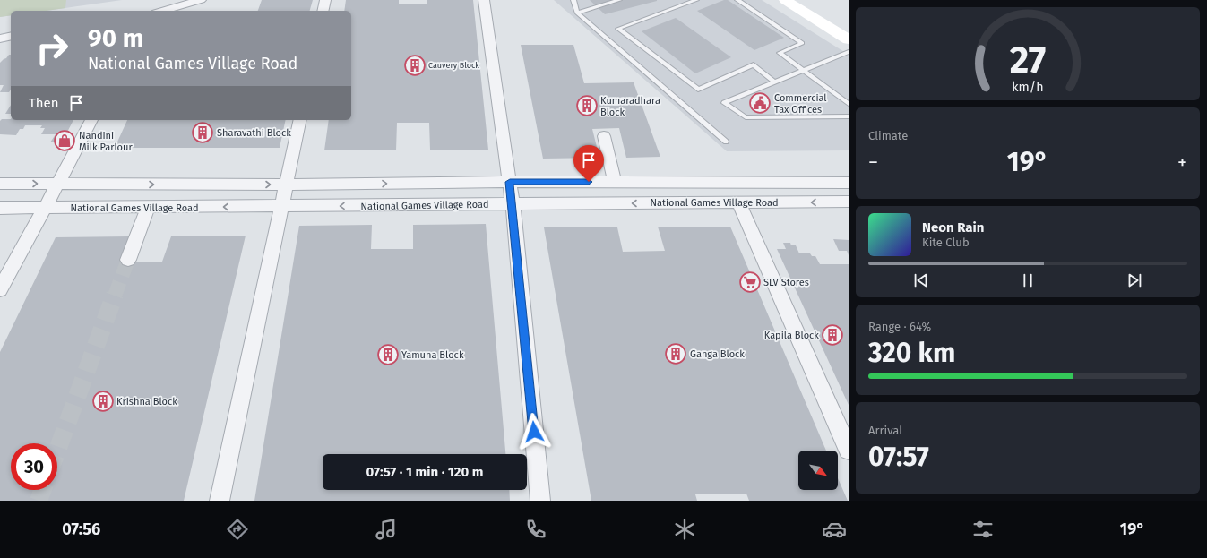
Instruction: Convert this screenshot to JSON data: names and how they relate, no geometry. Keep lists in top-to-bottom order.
{
  "streets": {
    "street": ["National Games Village Road"]
  },
  "places": {
    "building": [
      "Cauvery Block",
      "Kumaradhara Block",
      "Sharavathi Block",
      "Kapila Block",
      "Ganga Block",
      "Yamuna Block",
      "Krishna Block"
    ],
    "public building": ["Commercial Tax Offices"],
    "shop": ["Nandini Milk Parlour"],
    "supermarket": ["SLV Stores"]
  },
  "north": "bottom right",
  "page": {
    "turn": ["90 m", "National Games Village Road"],
    "then": "Then",
    "tile": [
      "Climate",
      ["Range · 64%", "320 km"],
      ["Arrival", "07:57"]
    ],
    "heat": ["−", "19°", "+"],
    "song": ["Neon Rain", "Kite Club"],
    "limit": "30",
    "trip": "07:57 · 1 min · 120 m",
    "tabs": ["07:56", "19°"],
    "gauge": ["27", "km/h"]
  }
}
